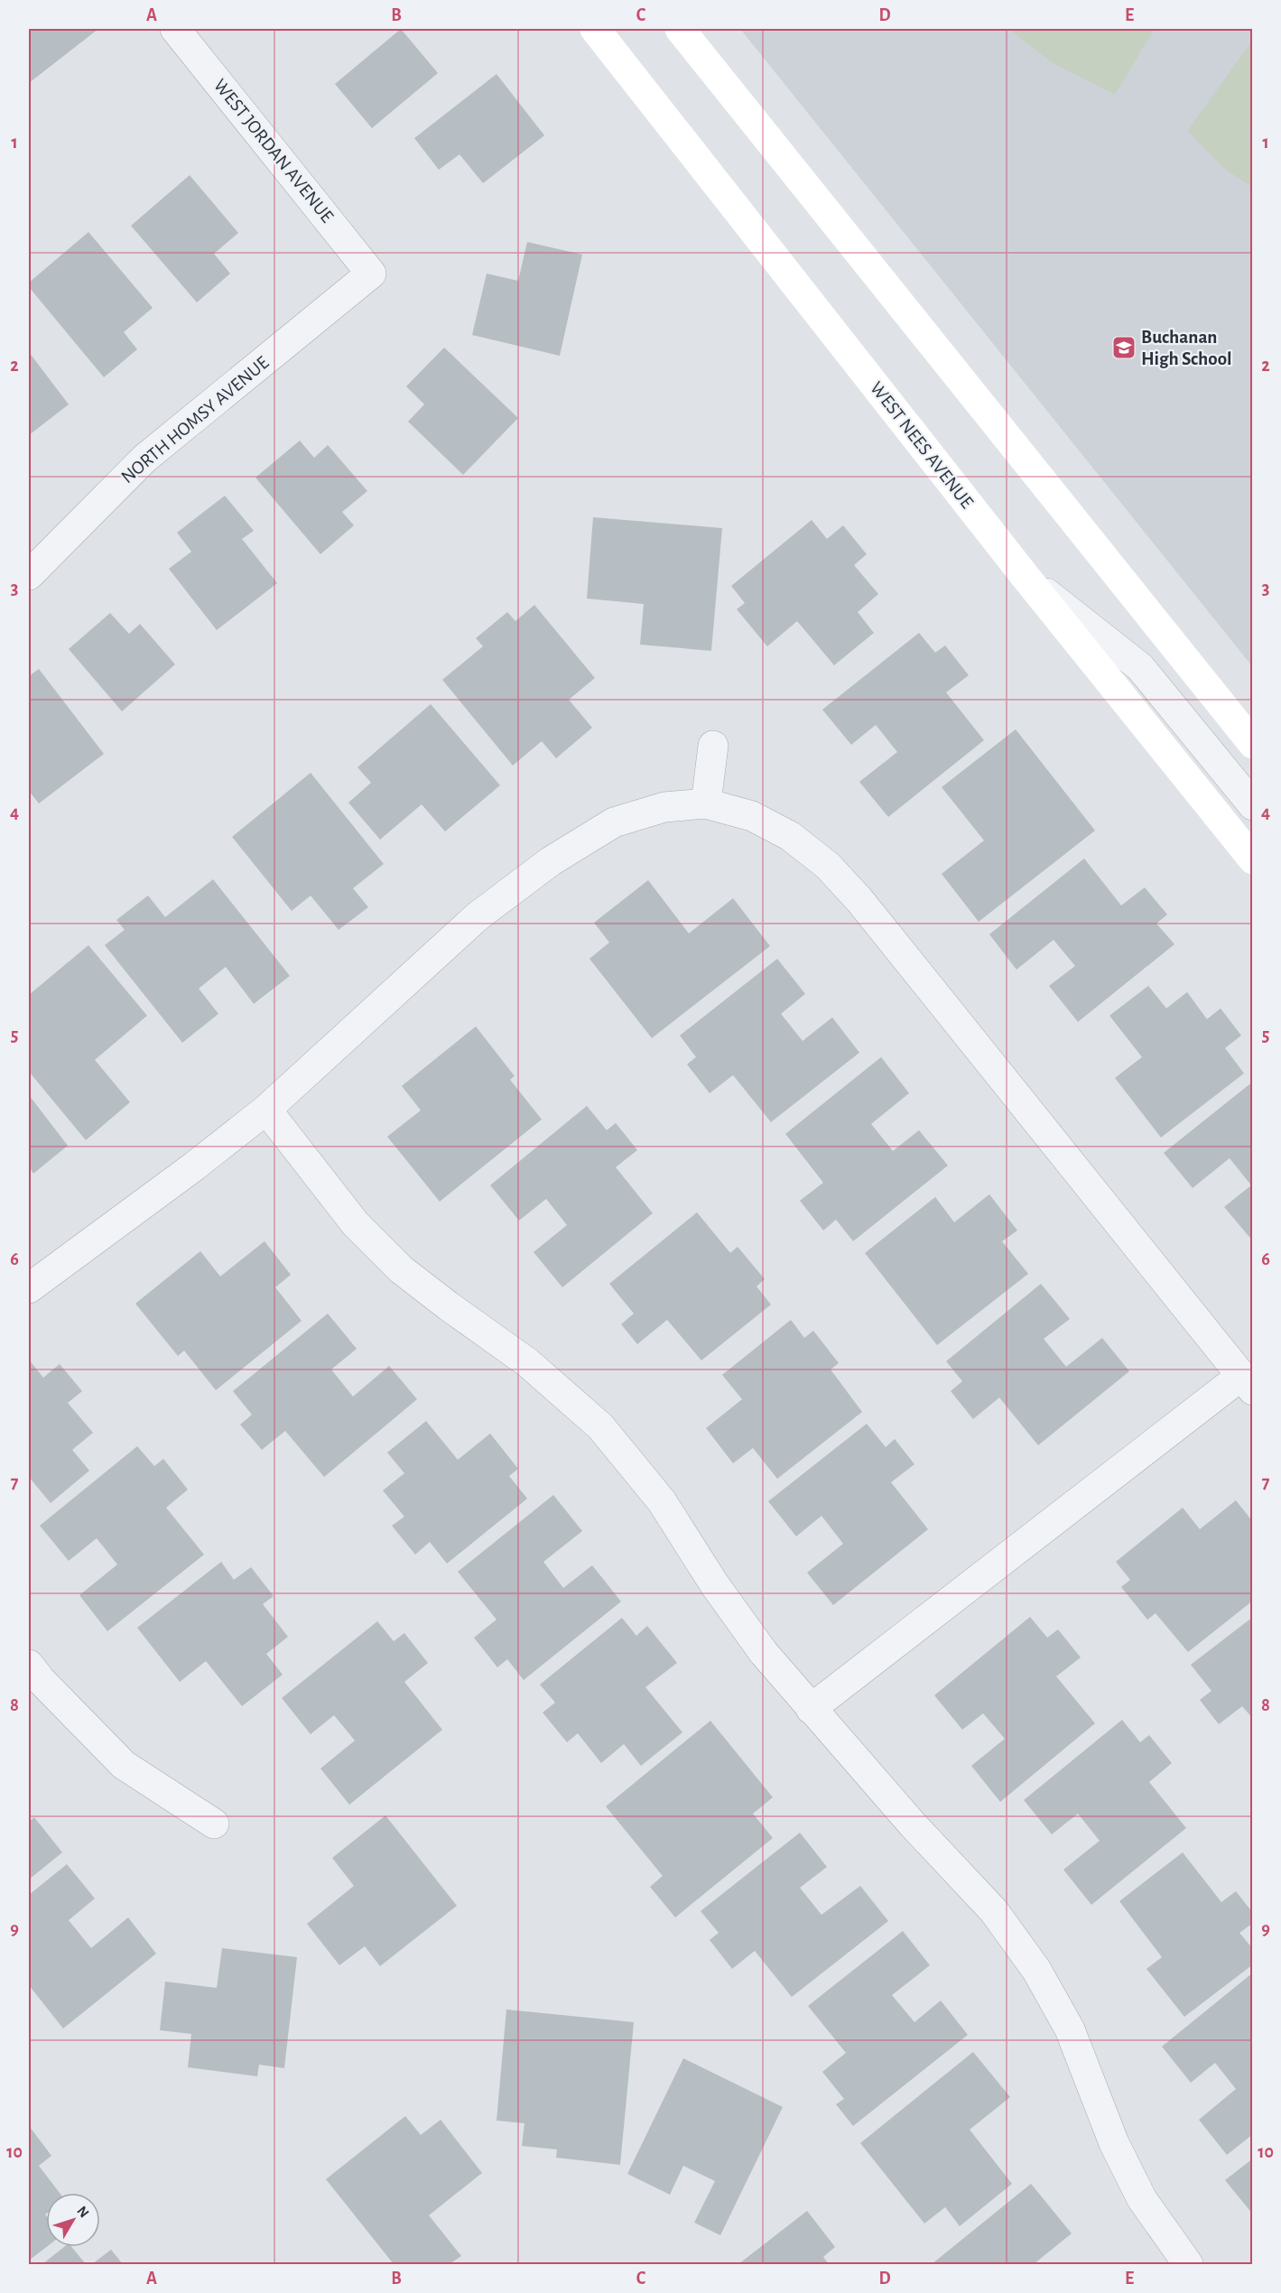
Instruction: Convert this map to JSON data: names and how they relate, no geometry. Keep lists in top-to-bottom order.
{
  "streets": {
    "main road": ["WEST NEES AVENUE"],
    "street": ["WEST JORDAN AVENUE", "NORTH HOMSY AVENUE"]
  },
  "crossings": [
    ["WEST JORDAN AVENUE", "NORTH HOMSY AVENUE"]
  ],
  "places": {
    "school or university": ["Buchanan High School"]
  },
  "north": "top right",
  "grid": {
    "columns": [
      "A",
      "B",
      "C",
      "D",
      "E"
    ],
    "rows": [
      "1",
      "2",
      "3",
      "4",
      "5",
      "6",
      "7",
      "8",
      "9",
      "10"
    ]
  }
}
